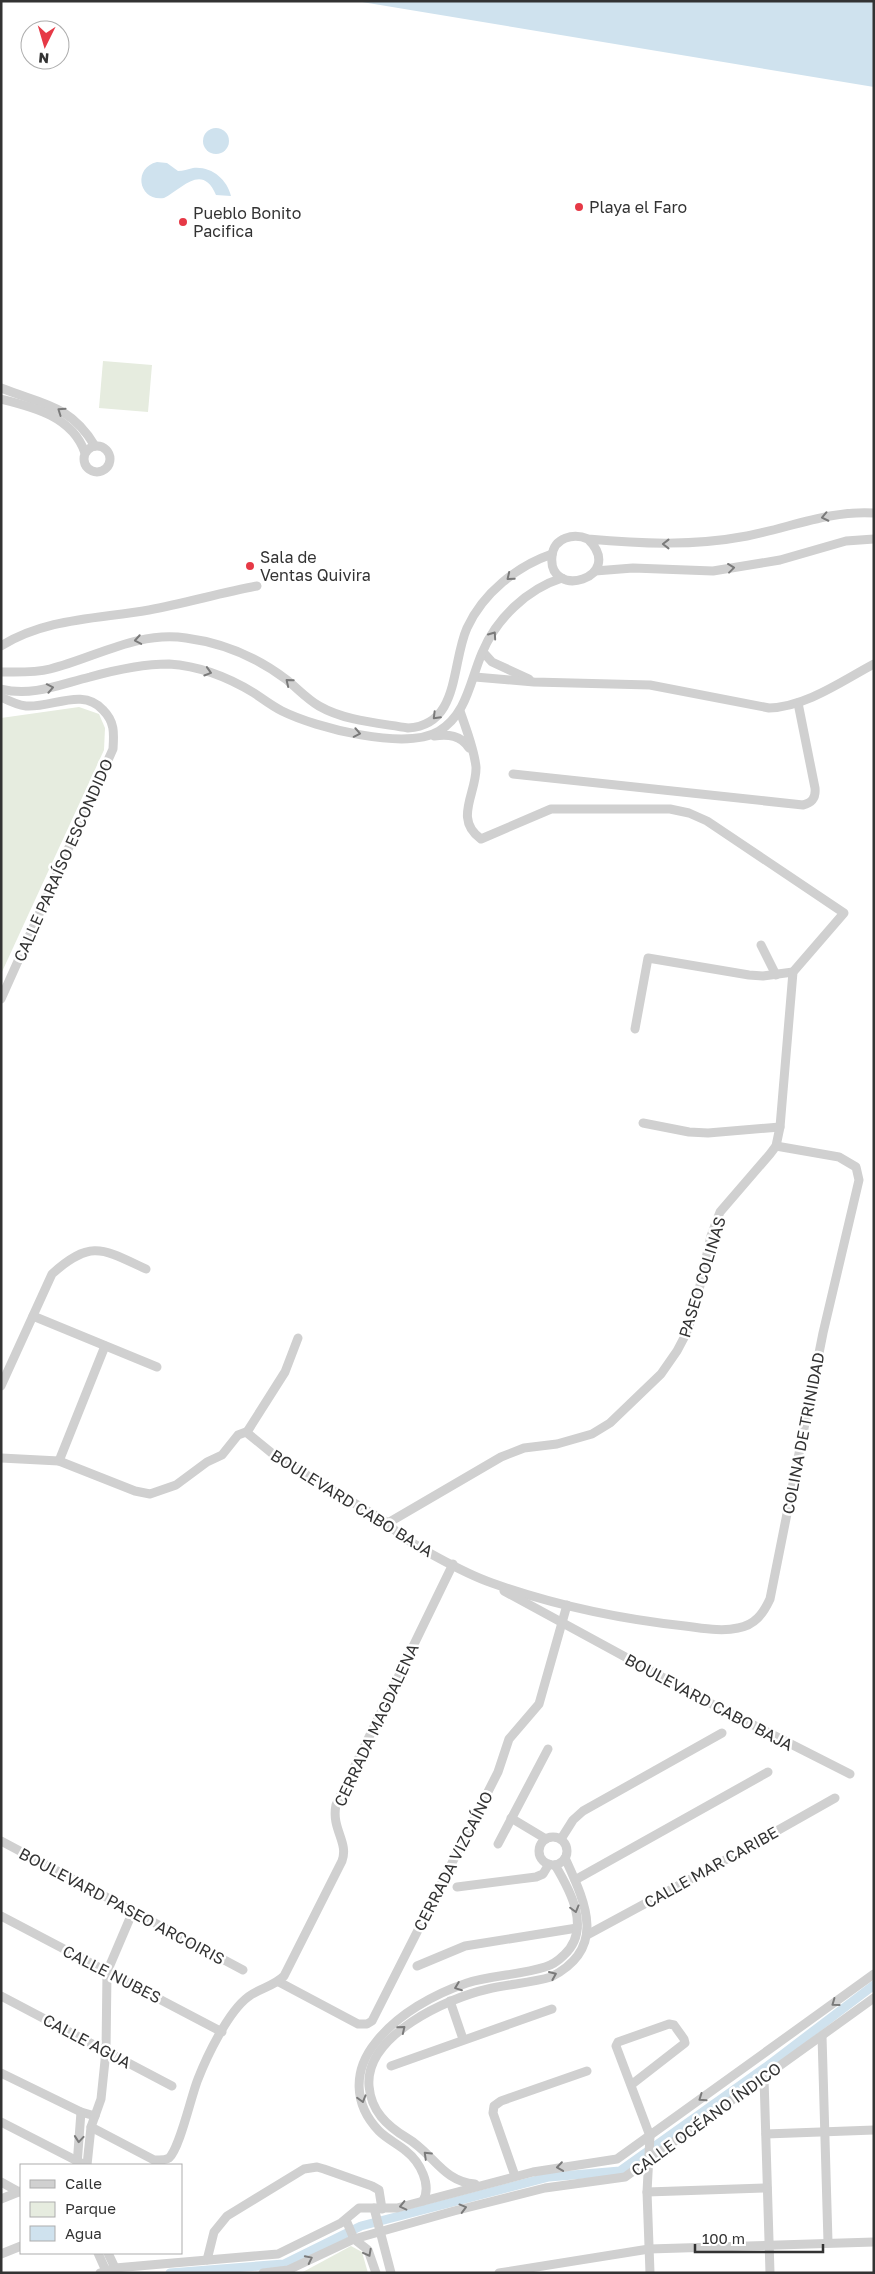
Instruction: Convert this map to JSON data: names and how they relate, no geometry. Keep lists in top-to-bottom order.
{
  "streets": {
    "street": [
      "CALLE PARAÍSO ESCONDIDO",
      "PASEO COLINAS",
      "COLINA DE TRINIDAD",
      "BOULEVARD CABO BAJA",
      "CERRADA MAGDALENA",
      "CERRADA VIZCAÍNO",
      "CALLE MAR CARIBE",
      "BOULEVARD PASEO ARCOIRIS",
      "CALLE NUBES",
      "CALLE AGUA",
      "CALLE OCÉANO ÍNDICO"
    ]
  },
  "crossings": [
    ["PASEO COLINAS", "COLINA DE TRINIDAD"],
    ["PASEO COLINAS", "BOULEVARD CABO BAJA"],
    ["COLINA DE TRINIDAD", "BOULEVARD CABO BAJA"],
    ["BOULEVARD CABO BAJA", "CERRADA MAGDALENA"],
    ["BOULEVARD CABO BAJA", "CERRADA VIZCAÍNO"],
    ["CERRADA MAGDALENA", "CERRADA VIZCAÍNO"]
  ],
  "places": ["Playa el Faro", "Pueblo Bonito Pacifica", "Sala de Ventas Quivira"],
  "legend": ["Calle", "Parque", "Agua"],
  "scale_bar": "100 m",
  "north": "bottom"
}
